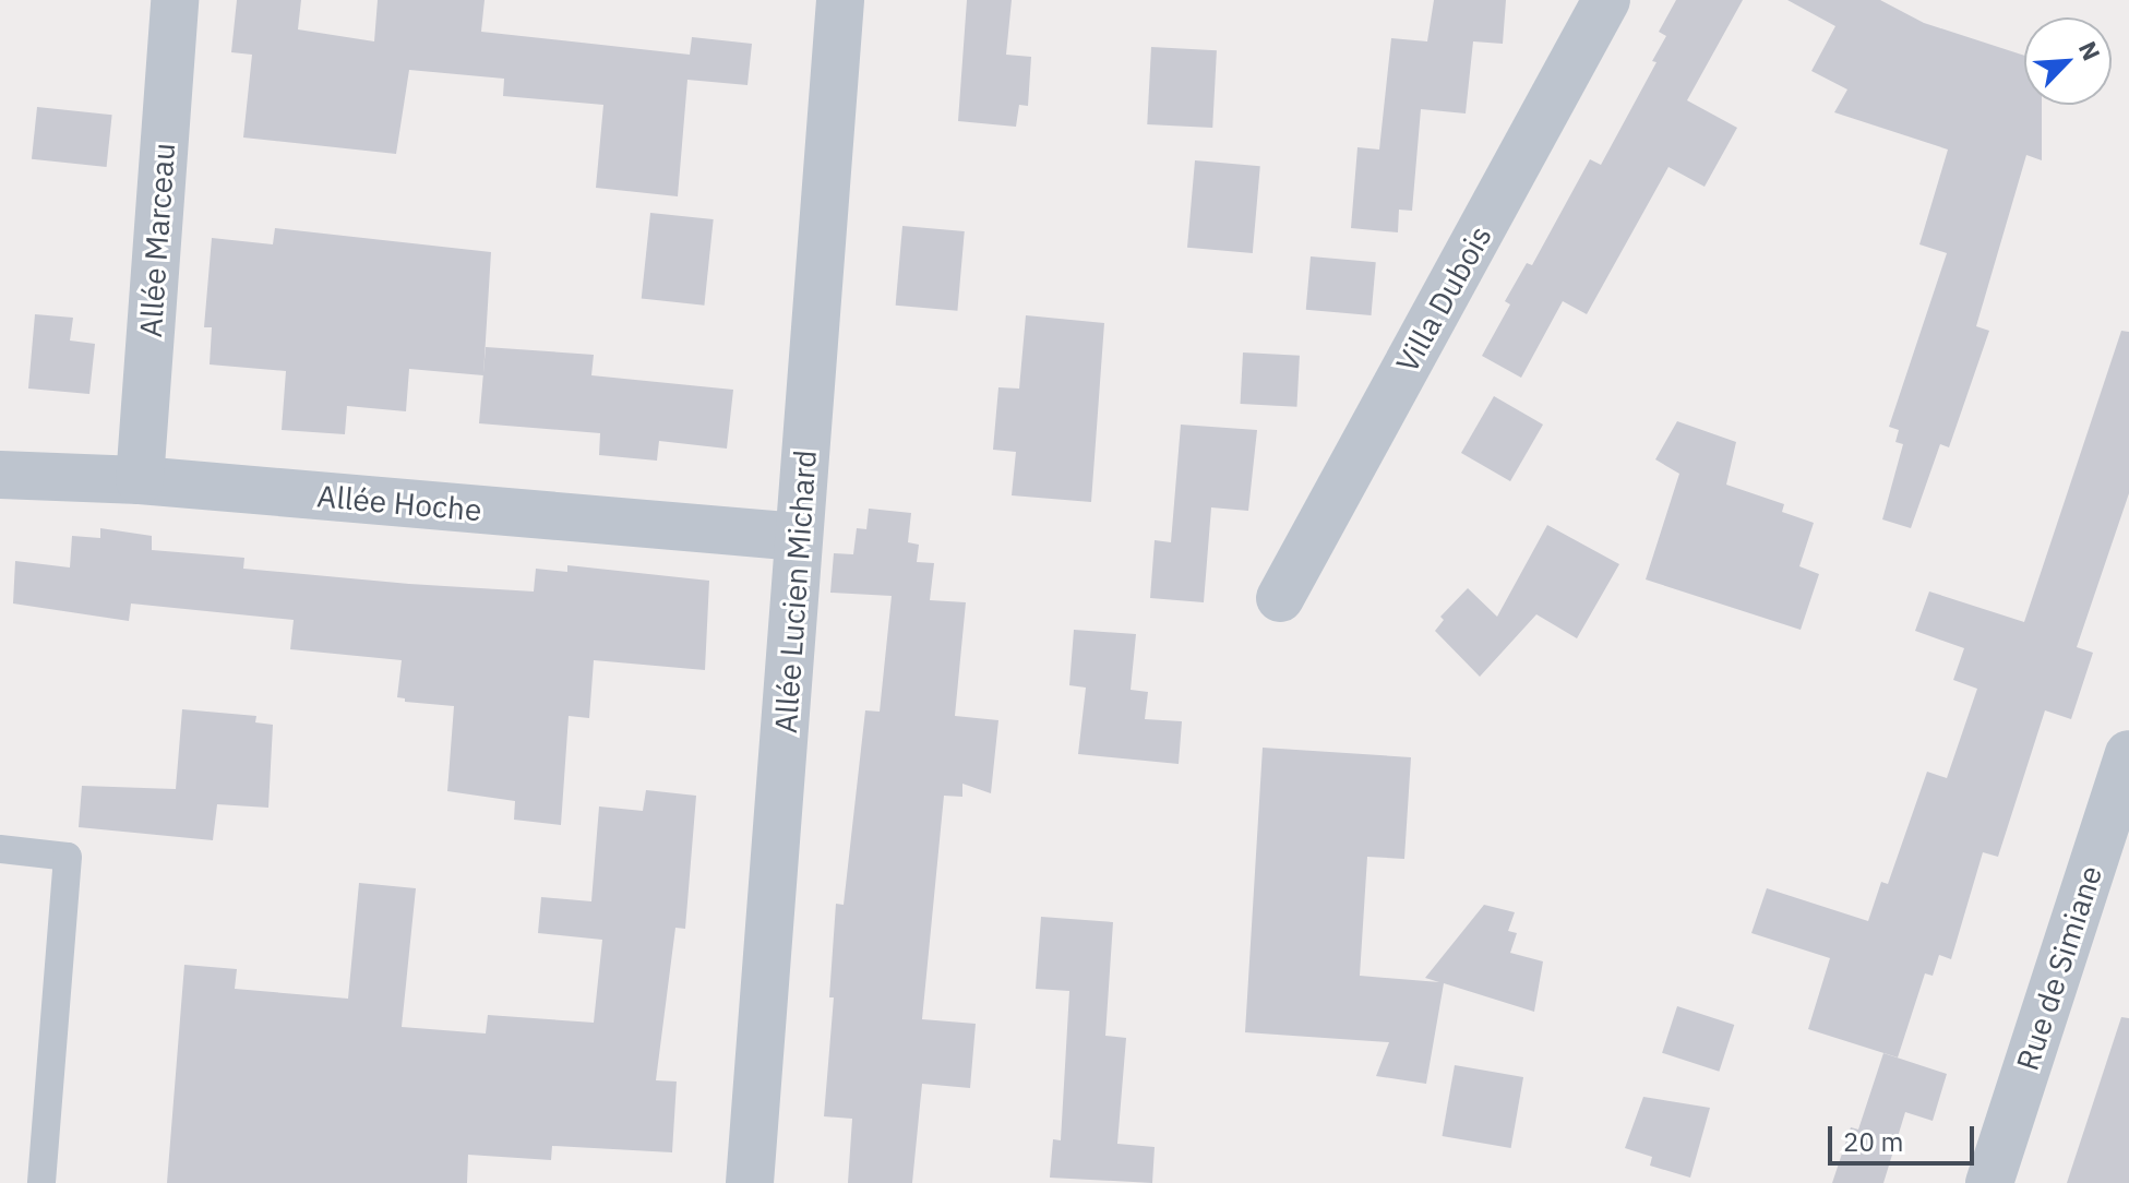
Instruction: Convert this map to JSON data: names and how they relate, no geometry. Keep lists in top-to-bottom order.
{
  "streets": {
    "street": [
      "Allée Marceau",
      "Villa Dubois",
      "Allée Hoche",
      "Allée Lucien Michard",
      "Rue de Simiane"
    ]
  },
  "crossings": [
    ["Allée Marceau", "Allée Hoche"],
    ["Allée Hoche", "Allée Lucien Michard"]
  ],
  "scale_bar": "20 m",
  "north": "top right"
}
